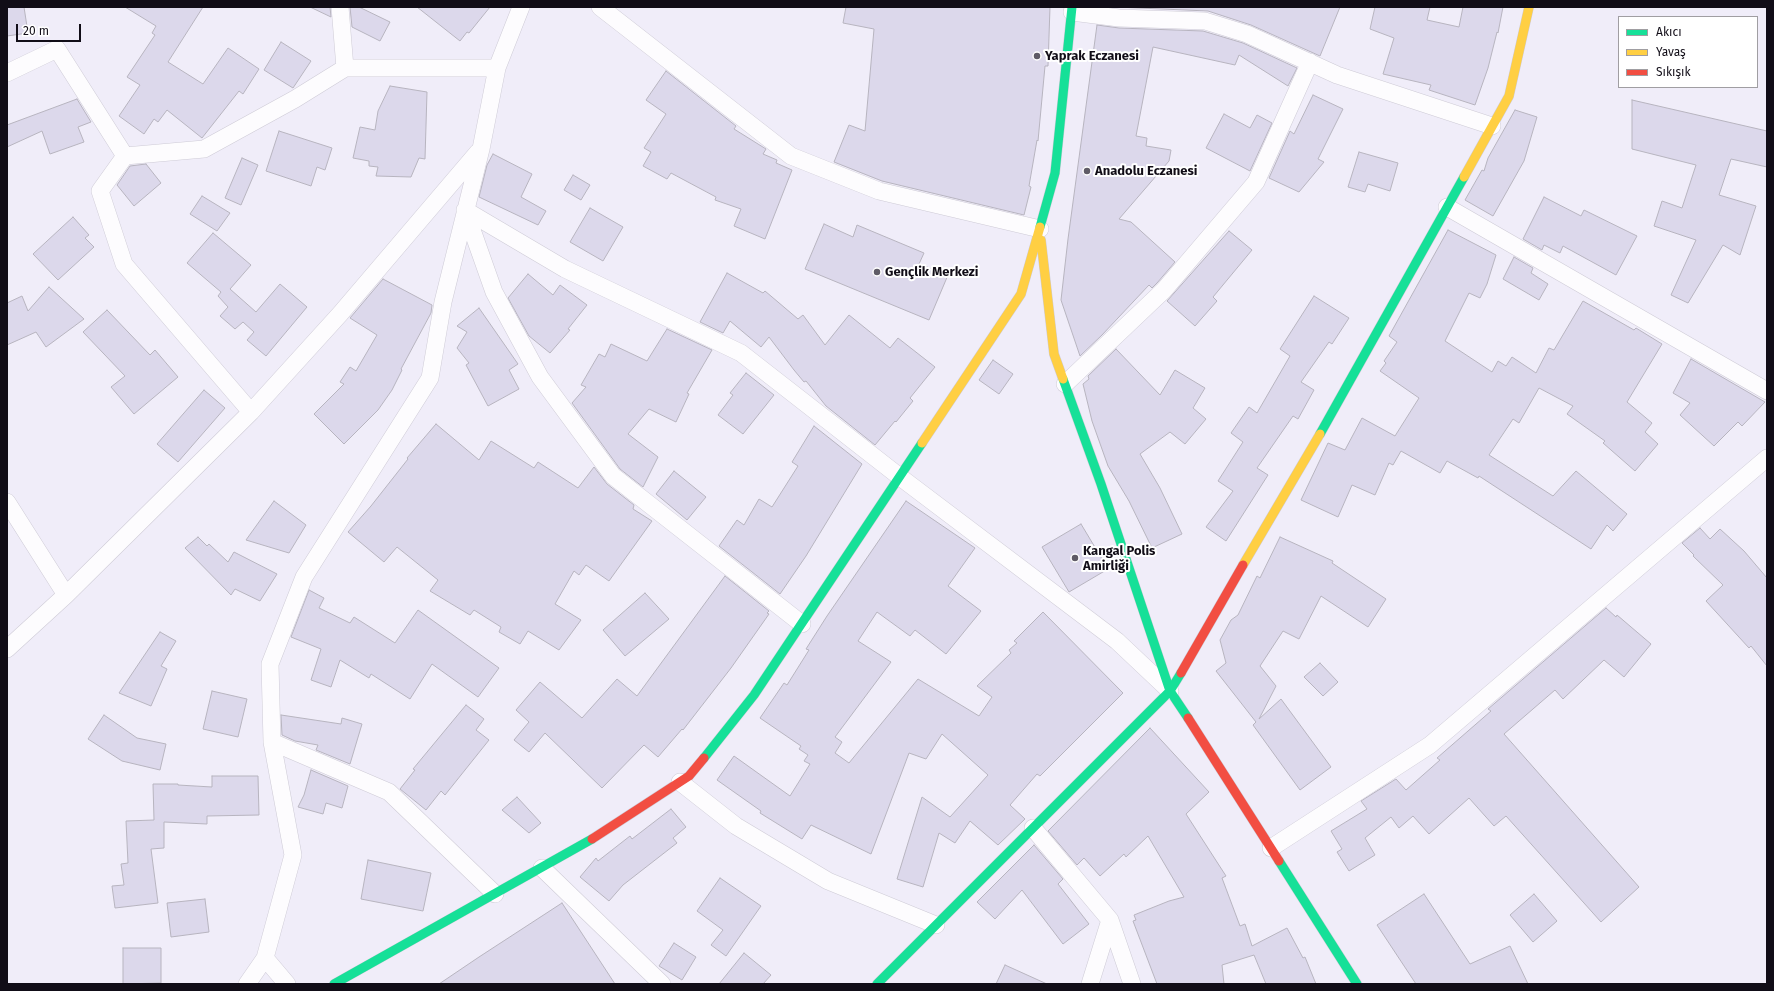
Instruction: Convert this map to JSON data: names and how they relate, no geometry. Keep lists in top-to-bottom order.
{
  "places": [
    "Yaprak Eczanesi",
    "Anadolu Eczanesi",
    "Gençlik Merkezi",
    "Kangal Polis Amirliği"
  ],
  "legend": ["Akıcı", "Yavaş", "Sıkışık"],
  "scale_bar": "20 m"
}
